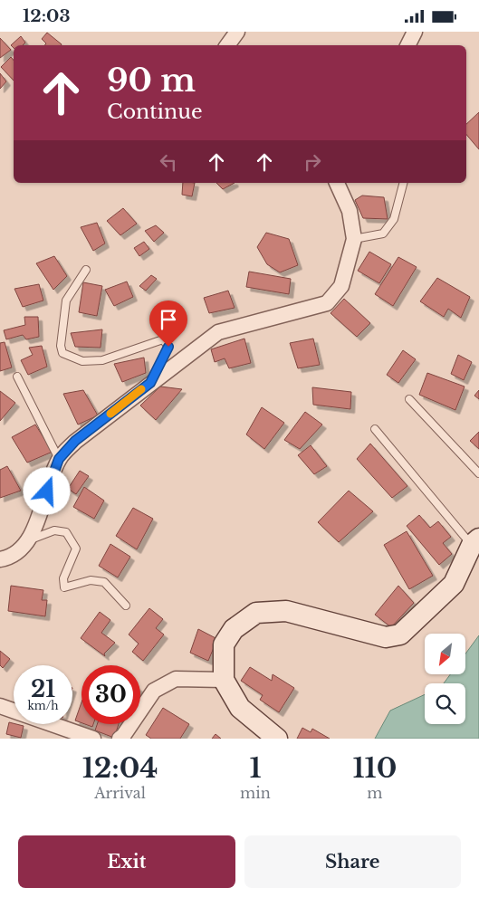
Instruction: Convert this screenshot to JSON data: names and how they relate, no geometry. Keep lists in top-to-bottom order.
{
  "north": "bottom left",
  "page": {
    "status": "12:03",
    "turn": ["90 m", "Continue"],
    "speed": "21 km/h",
    "limit": "30",
    "eta": [
      "12:04",
      "Arrival",
      "1",
      "min",
      "110",
      "m"
    ],
    "buttons": ["Exit", "Share"]
  }
}
